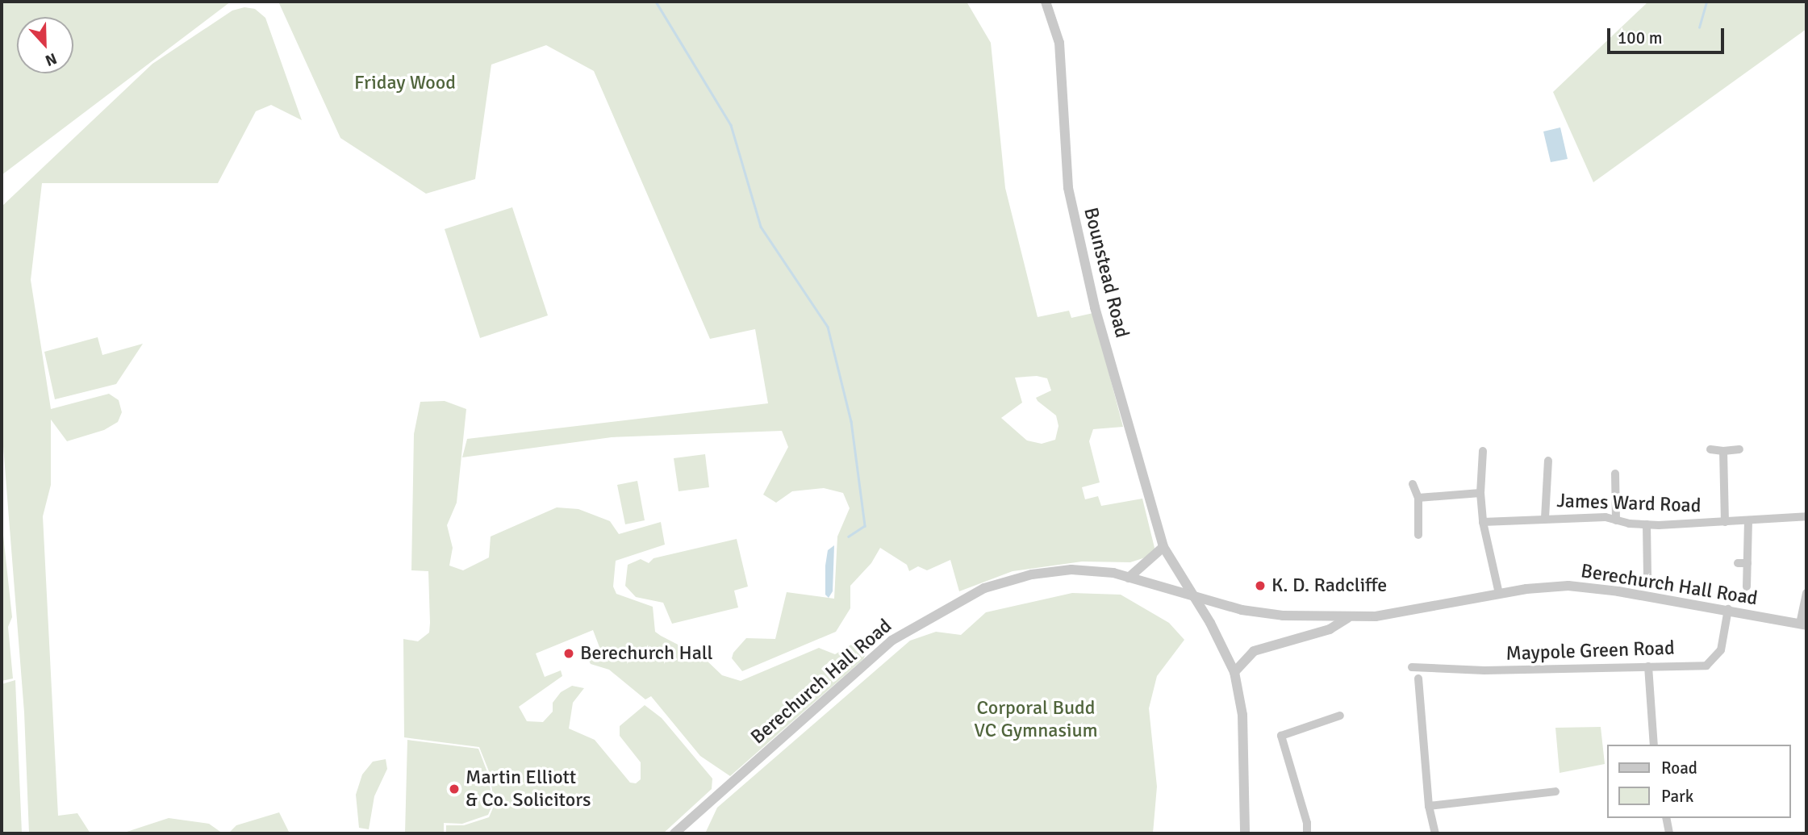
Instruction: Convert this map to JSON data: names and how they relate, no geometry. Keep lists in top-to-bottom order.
{
  "streets": {
    "street": [
      "Bounstead Road",
      "James Ward Road",
      "Berechurch Hall Road",
      "Maypole Green Road"
    ]
  },
  "crossings": [
    ["Bounstead Road", "Berechurch Hall Road"],
    ["Berechurch Hall Road", "Maypole Green Road"]
  ],
  "parks": ["Friday Wood", "Corporal Budd VC Gymnasium"],
  "places": ["K. D. Radcliffe", "Berechurch Hall", "Martin Elliott & Co. Solicitors"],
  "legend": ["Road", "Park"],
  "scale_bar": "100 m",
  "north": "bottom"
}
